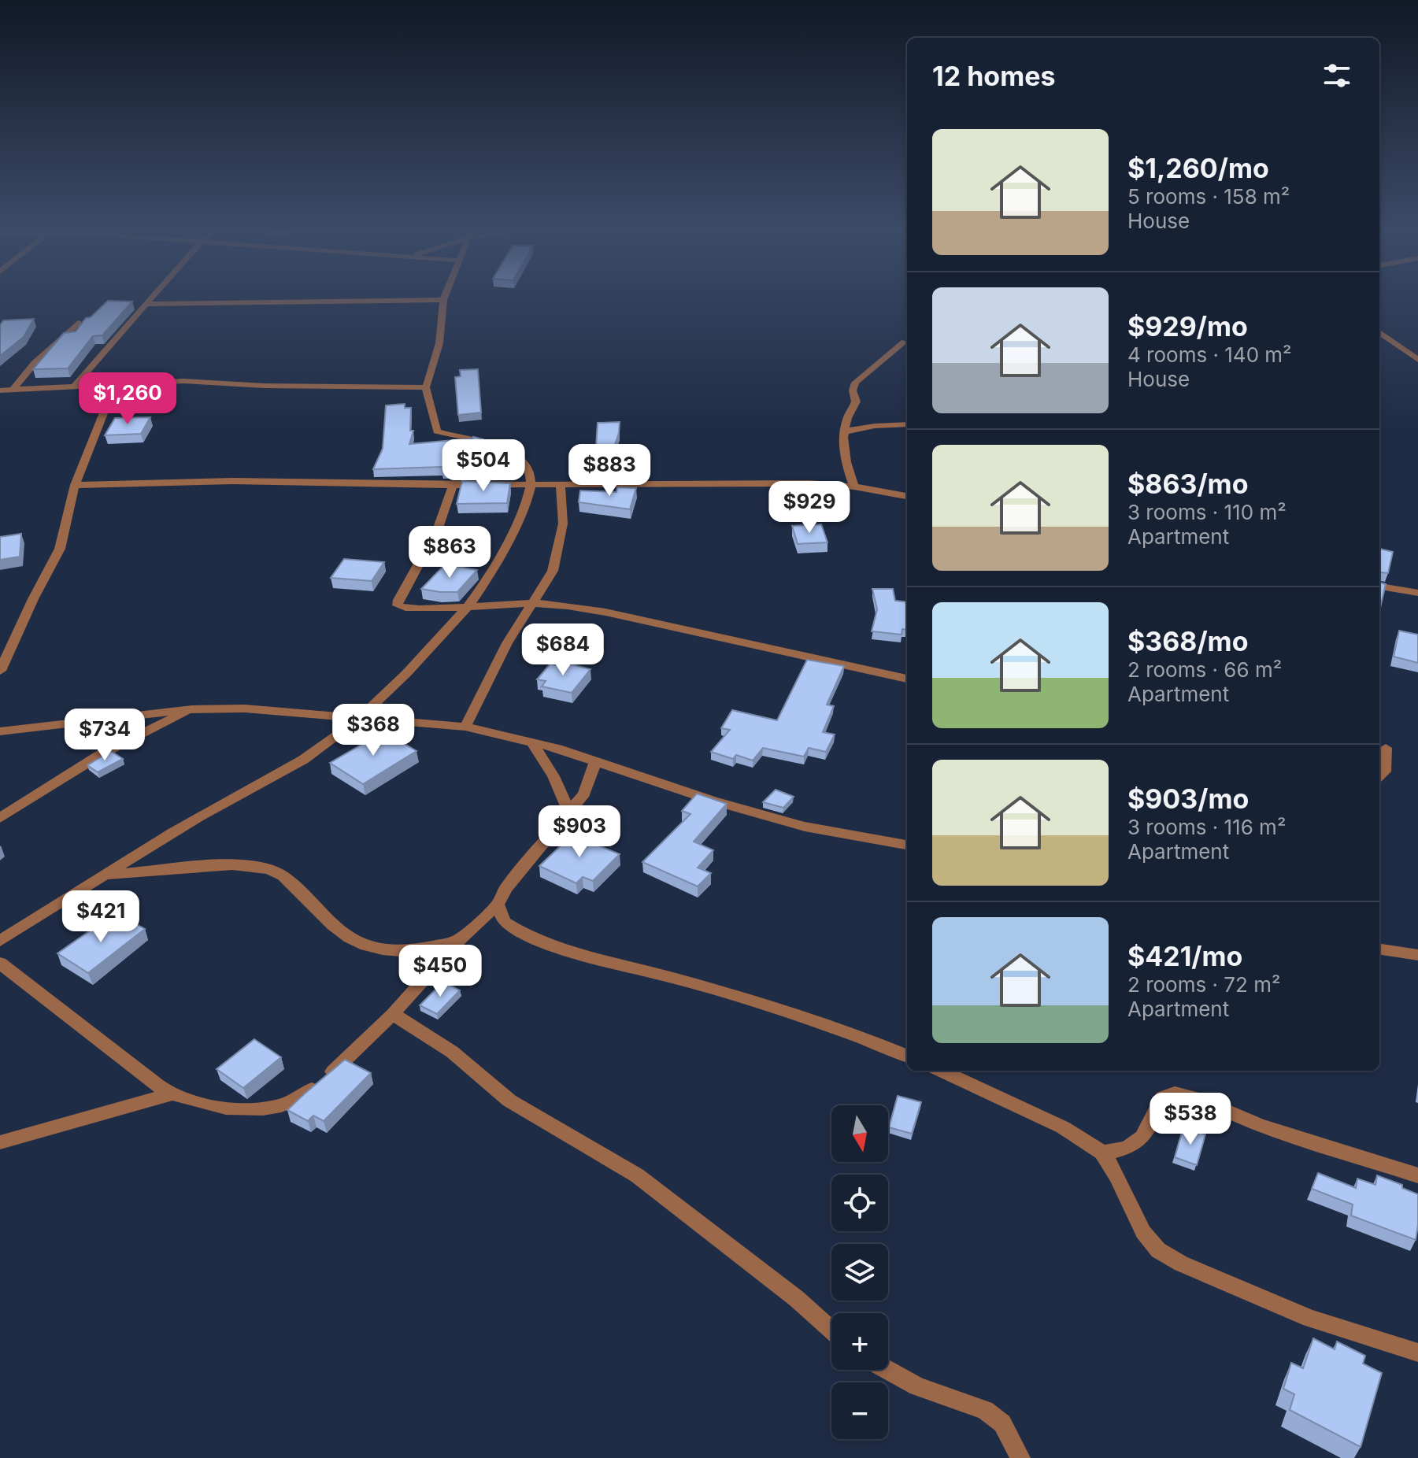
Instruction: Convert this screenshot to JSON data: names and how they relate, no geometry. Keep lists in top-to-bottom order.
{
  "north": "bottom",
  "page": {
    "heading": "12 homes",
    "list": [
      {
        "name": "$1,260/mo",
        "note": "5 rooms · 158 m² · House"
      },
      {
        "name": "$929/mo",
        "note": "4 rooms · 140 m² · House"
      },
      {
        "name": "$863/mo",
        "note": "3 rooms · 110 m² · Apartment"
      },
      {
        "name": "$368/mo",
        "note": "2 rooms · 66 m² · Apartment"
      },
      {
        "name": "$903/mo",
        "note": "3 rooms · 116 m² · Apartment"
      },
      {
        "name": "$421/mo",
        "note": "2 rooms · 72 m² · Apartment"
      }
    ],
    "price": [
      "$1,260",
      "$504",
      "$883",
      "$929",
      "$863",
      "$684",
      "$368",
      "$734",
      "$903",
      "$421",
      "$450",
      "$538"
    ],
    "map_buttons": ["+", "−"]
  }
}
